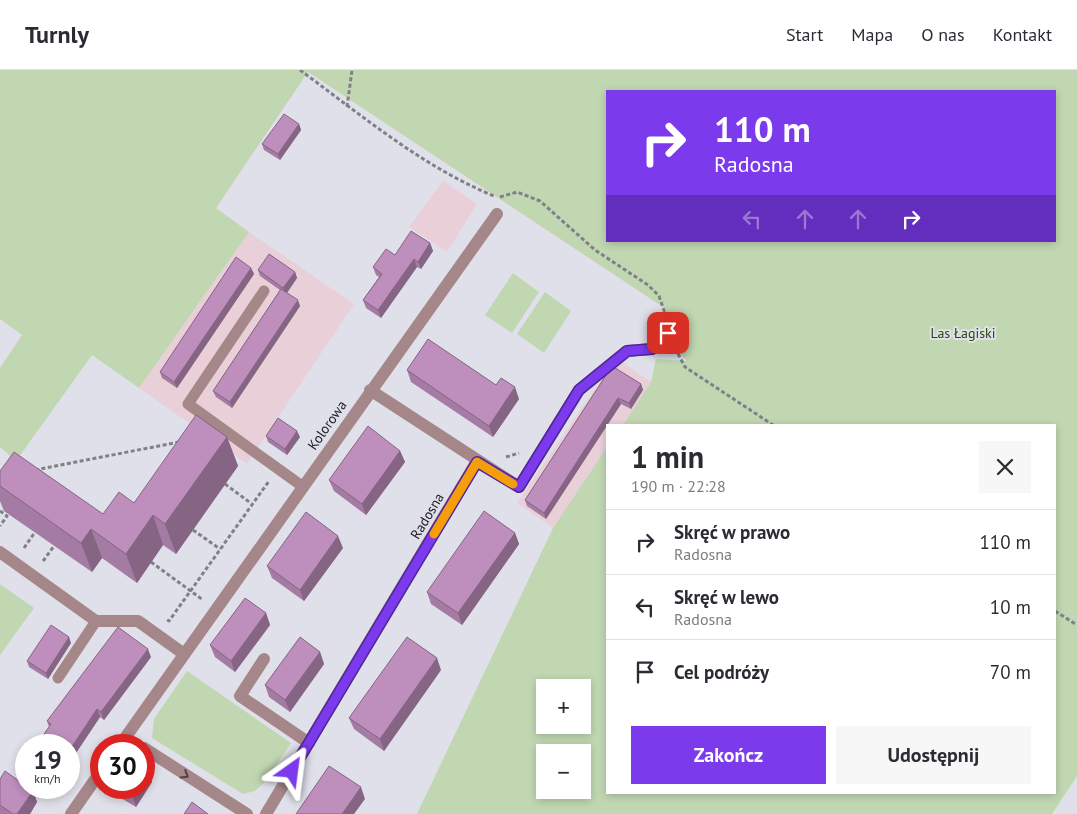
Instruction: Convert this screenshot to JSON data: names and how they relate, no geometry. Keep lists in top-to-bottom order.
{
  "streets": {
    "street": ["Kolorowa", "Radosna"]
  },
  "parks": ["Las Łagiski"],
  "page": {
    "header": "Turnly",
    "nav": [
      "Start",
      "Mapa",
      "O nas",
      "Kontakt"
    ],
    "turn": ["110 m", "Radosna"],
    "heading": ["1 min", "190 m · 22:28"],
    "list": [
      {
        "name": "Skręć w prawo",
        "note": "Radosna",
        "value": "110 m"
      },
      {
        "name": "Skręć w lewo",
        "note": "Radosna",
        "value": "10 m"
      },
      {
        "name": "Cel podróży",
        "value": "70 m"
      }
    ],
    "map_buttons": ["+", "−"],
    "buttons": ["Zakończ", "Udostępnij"],
    "speed": "19 km/h",
    "limit": "30"
  }
}
